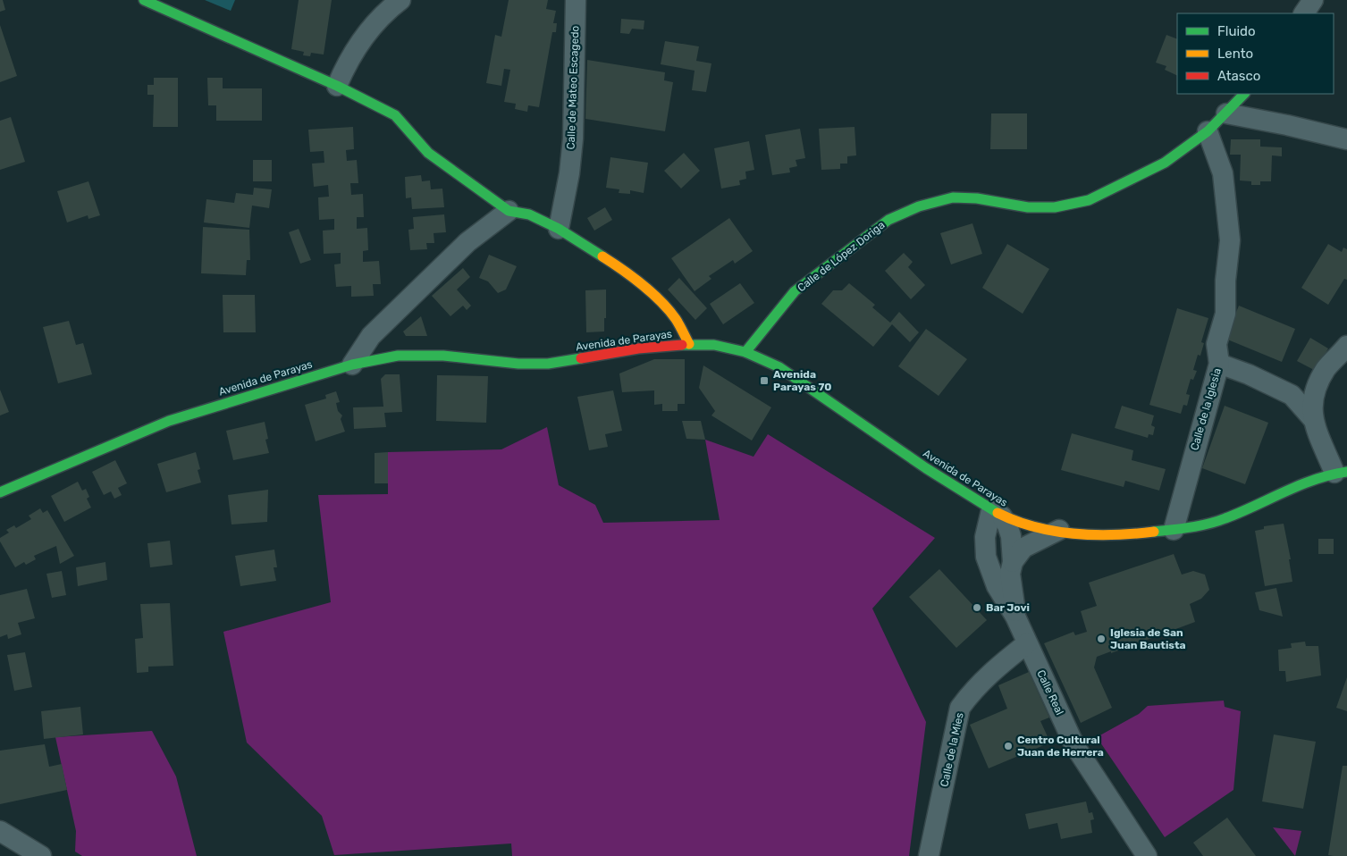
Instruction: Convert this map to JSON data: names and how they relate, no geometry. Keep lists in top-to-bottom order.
{
  "streets": {
    "street": [
      "Calle de Mateo Escagedo",
      "Calle de López Doriga",
      "Avenida de Parayas",
      "Calle de la Iglesia",
      "Calle Real",
      "Calle de la Mies"
    ]
  },
  "crossings": [
    ["Calle de López Doriga", "Avenida de Parayas"],
    ["Calle de López Doriga", "Calle de la Iglesia"],
    ["Avenida de Parayas", "Calle de la Iglesia"],
    ["Avenida de Parayas", "Calle Real"],
    ["Calle Real", "Calle de la Mies"]
  ],
  "places": {
    "transit": ["Avenida Parayas 70"],
    "other": ["Bar Jovi", "Iglesia de San Juan Bautista", "Centro Cultural Juan de Herrera"]
  },
  "legend": ["Fluido", "Lento", "Atasco"]
}
